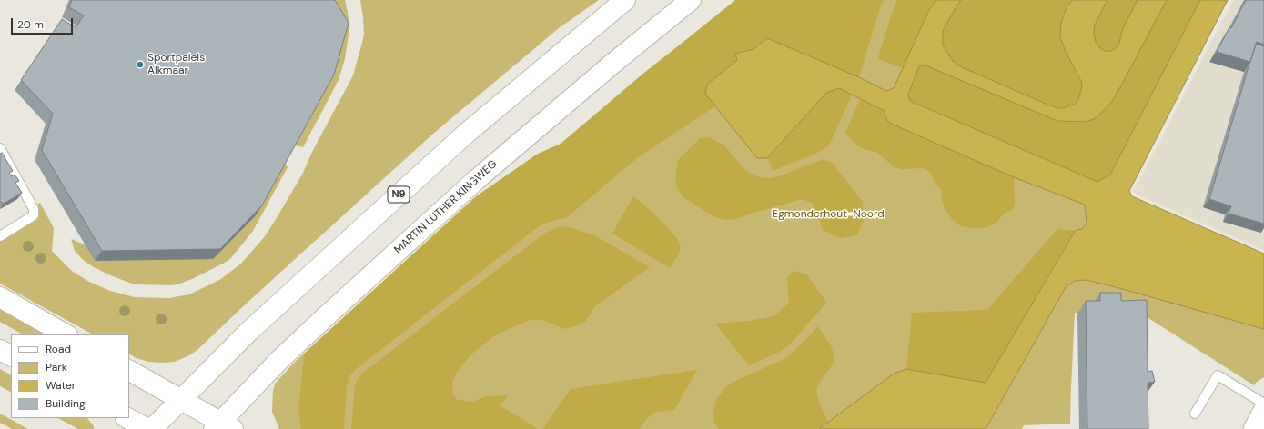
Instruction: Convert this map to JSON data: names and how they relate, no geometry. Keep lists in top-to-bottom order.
{
  "streets": {
    "main road": ["N9", "MARTIN LUTHER KINGWEG"]
  },
  "parks": ["Egmonderhout-Noord"],
  "places": ["Sportpaleis Alkmaar"],
  "legend": [
    "Road",
    "Park",
    "Water",
    "Building"
  ],
  "scale_bar": "20 m"
}
